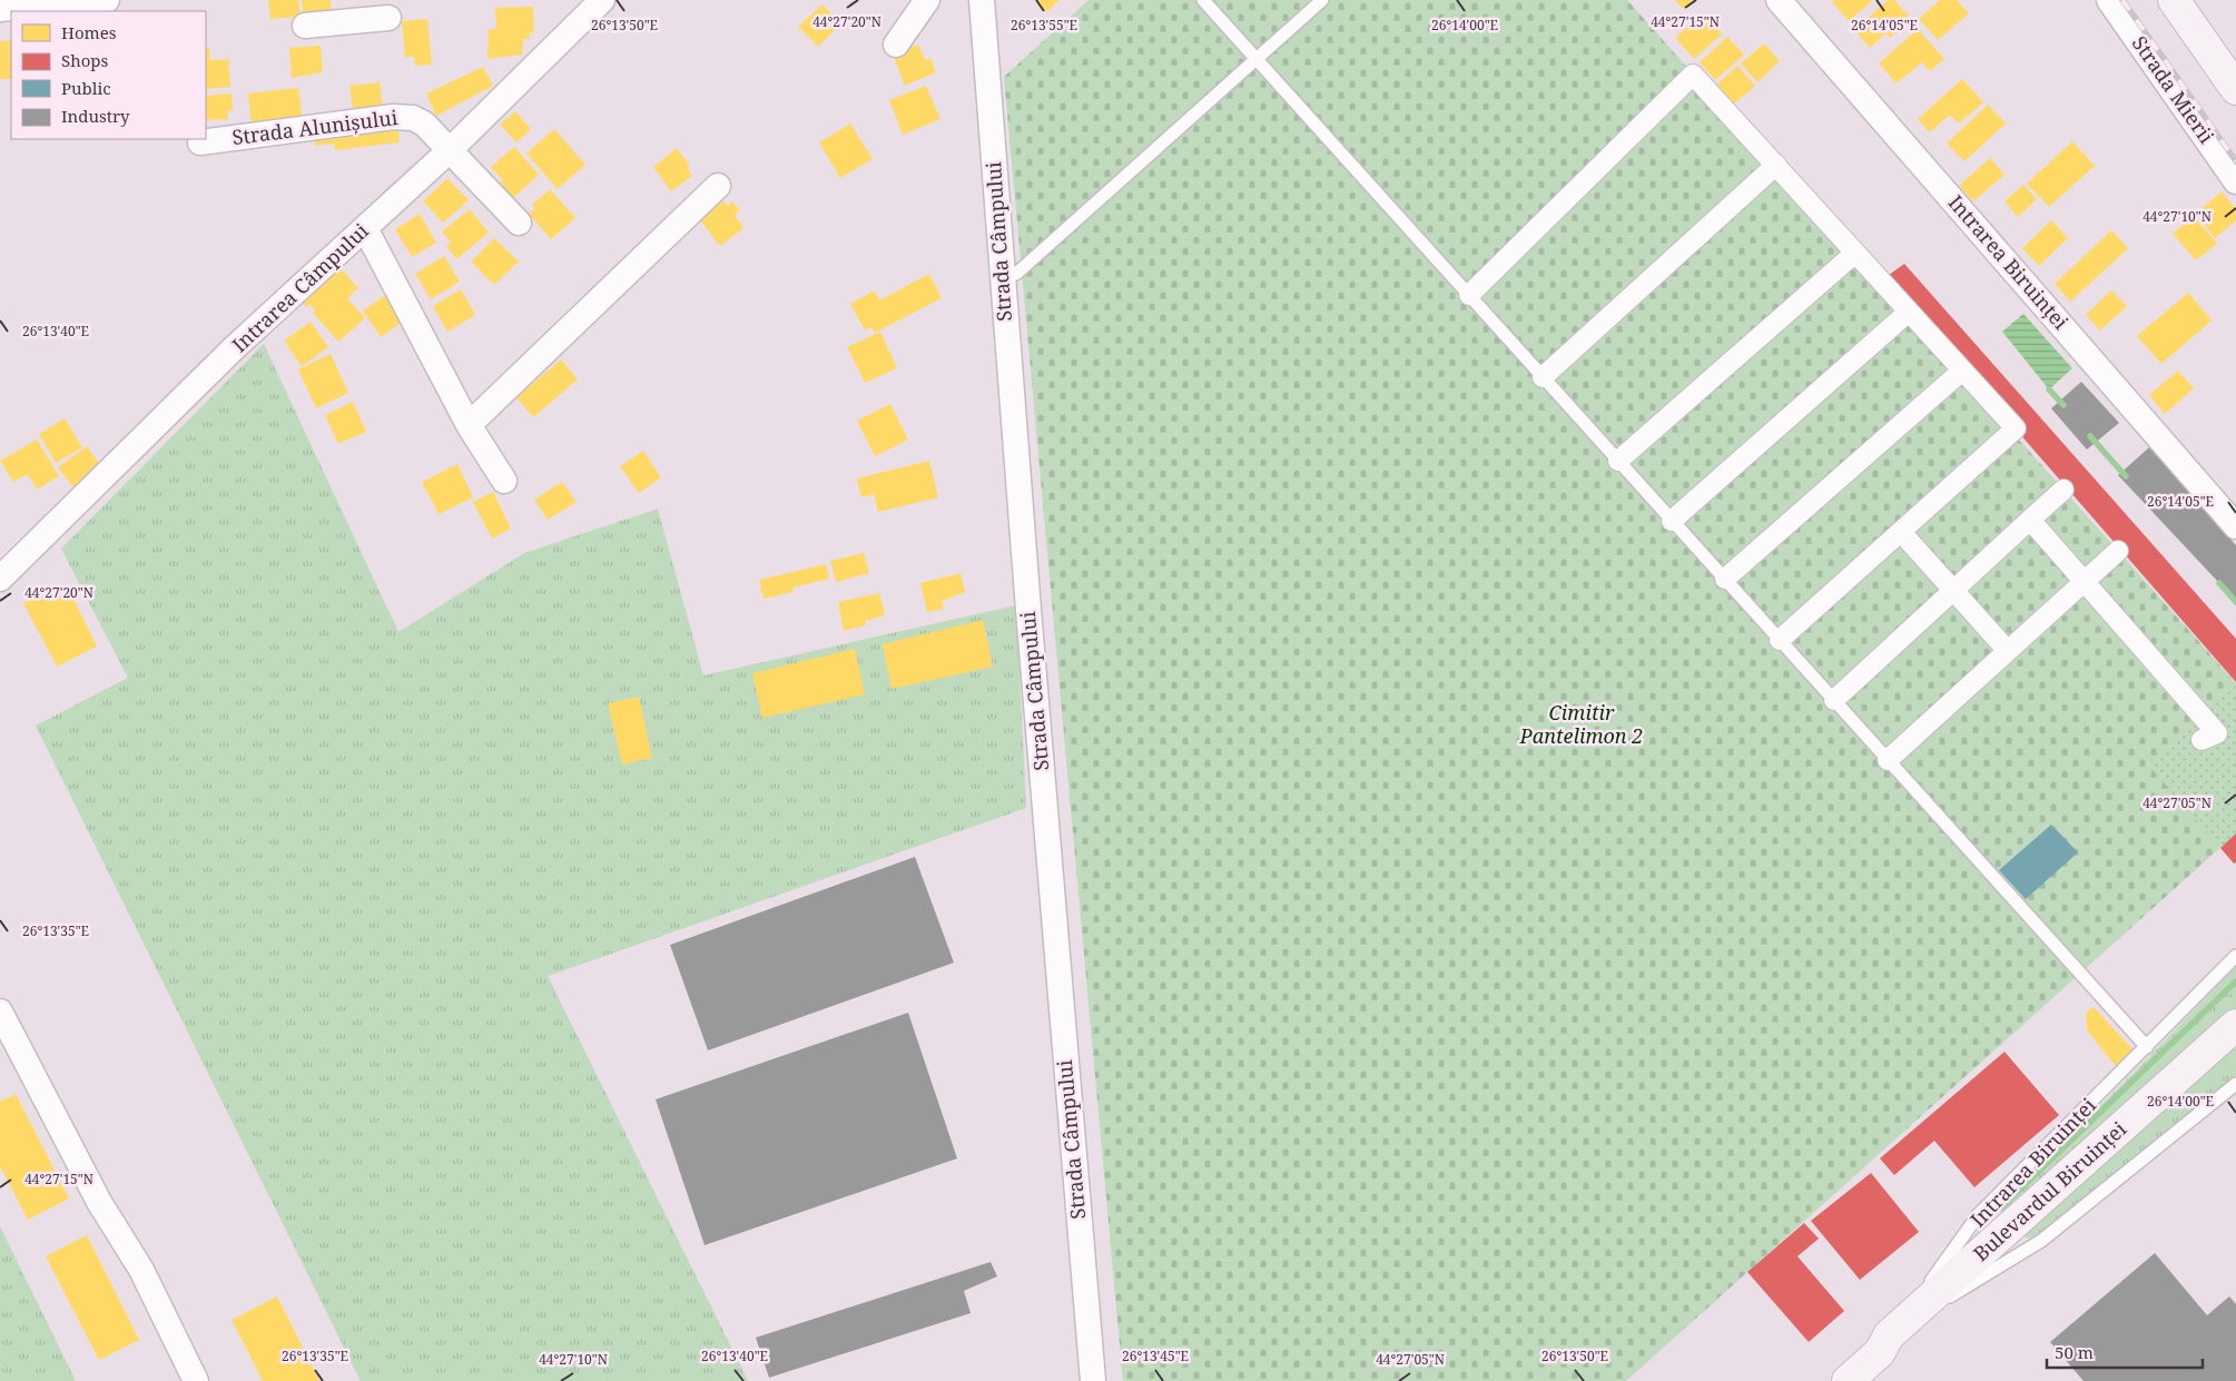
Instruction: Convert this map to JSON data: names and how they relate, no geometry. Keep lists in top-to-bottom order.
{
  "streets": {
    "main road": ["Bulevardul Biruinței"],
    "street": [
      "Strada Mierii",
      "Strada Alunișului",
      "Strada Câmpului",
      "Intrarea Biruinței",
      "Intrarea Câmpului"
    ]
  },
  "crossings": [
    ["Strada Alunișului", "Intrarea Câmpului"],
    ["Intrarea Biruinței", "Bulevardul Biruinței"]
  ],
  "parks": ["Cimitir Pantelimon 2"],
  "legend": [
    "Homes",
    "Shops",
    "Public",
    "Industry"
  ],
  "scale_bar": "50 m",
  "coordinates": [
    "44°27'20\"N",
    "44°27'15\"N",
    "26°14'05\"E",
    "26°13'50\"E",
    "26°13'55\"E",
    "26°14'00\"E",
    "44°27'10\"N",
    "26°13'40\"E",
    "44°27'05\"N",
    "26°13'35\"E",
    "26°13'45\"E"
  ]
}
